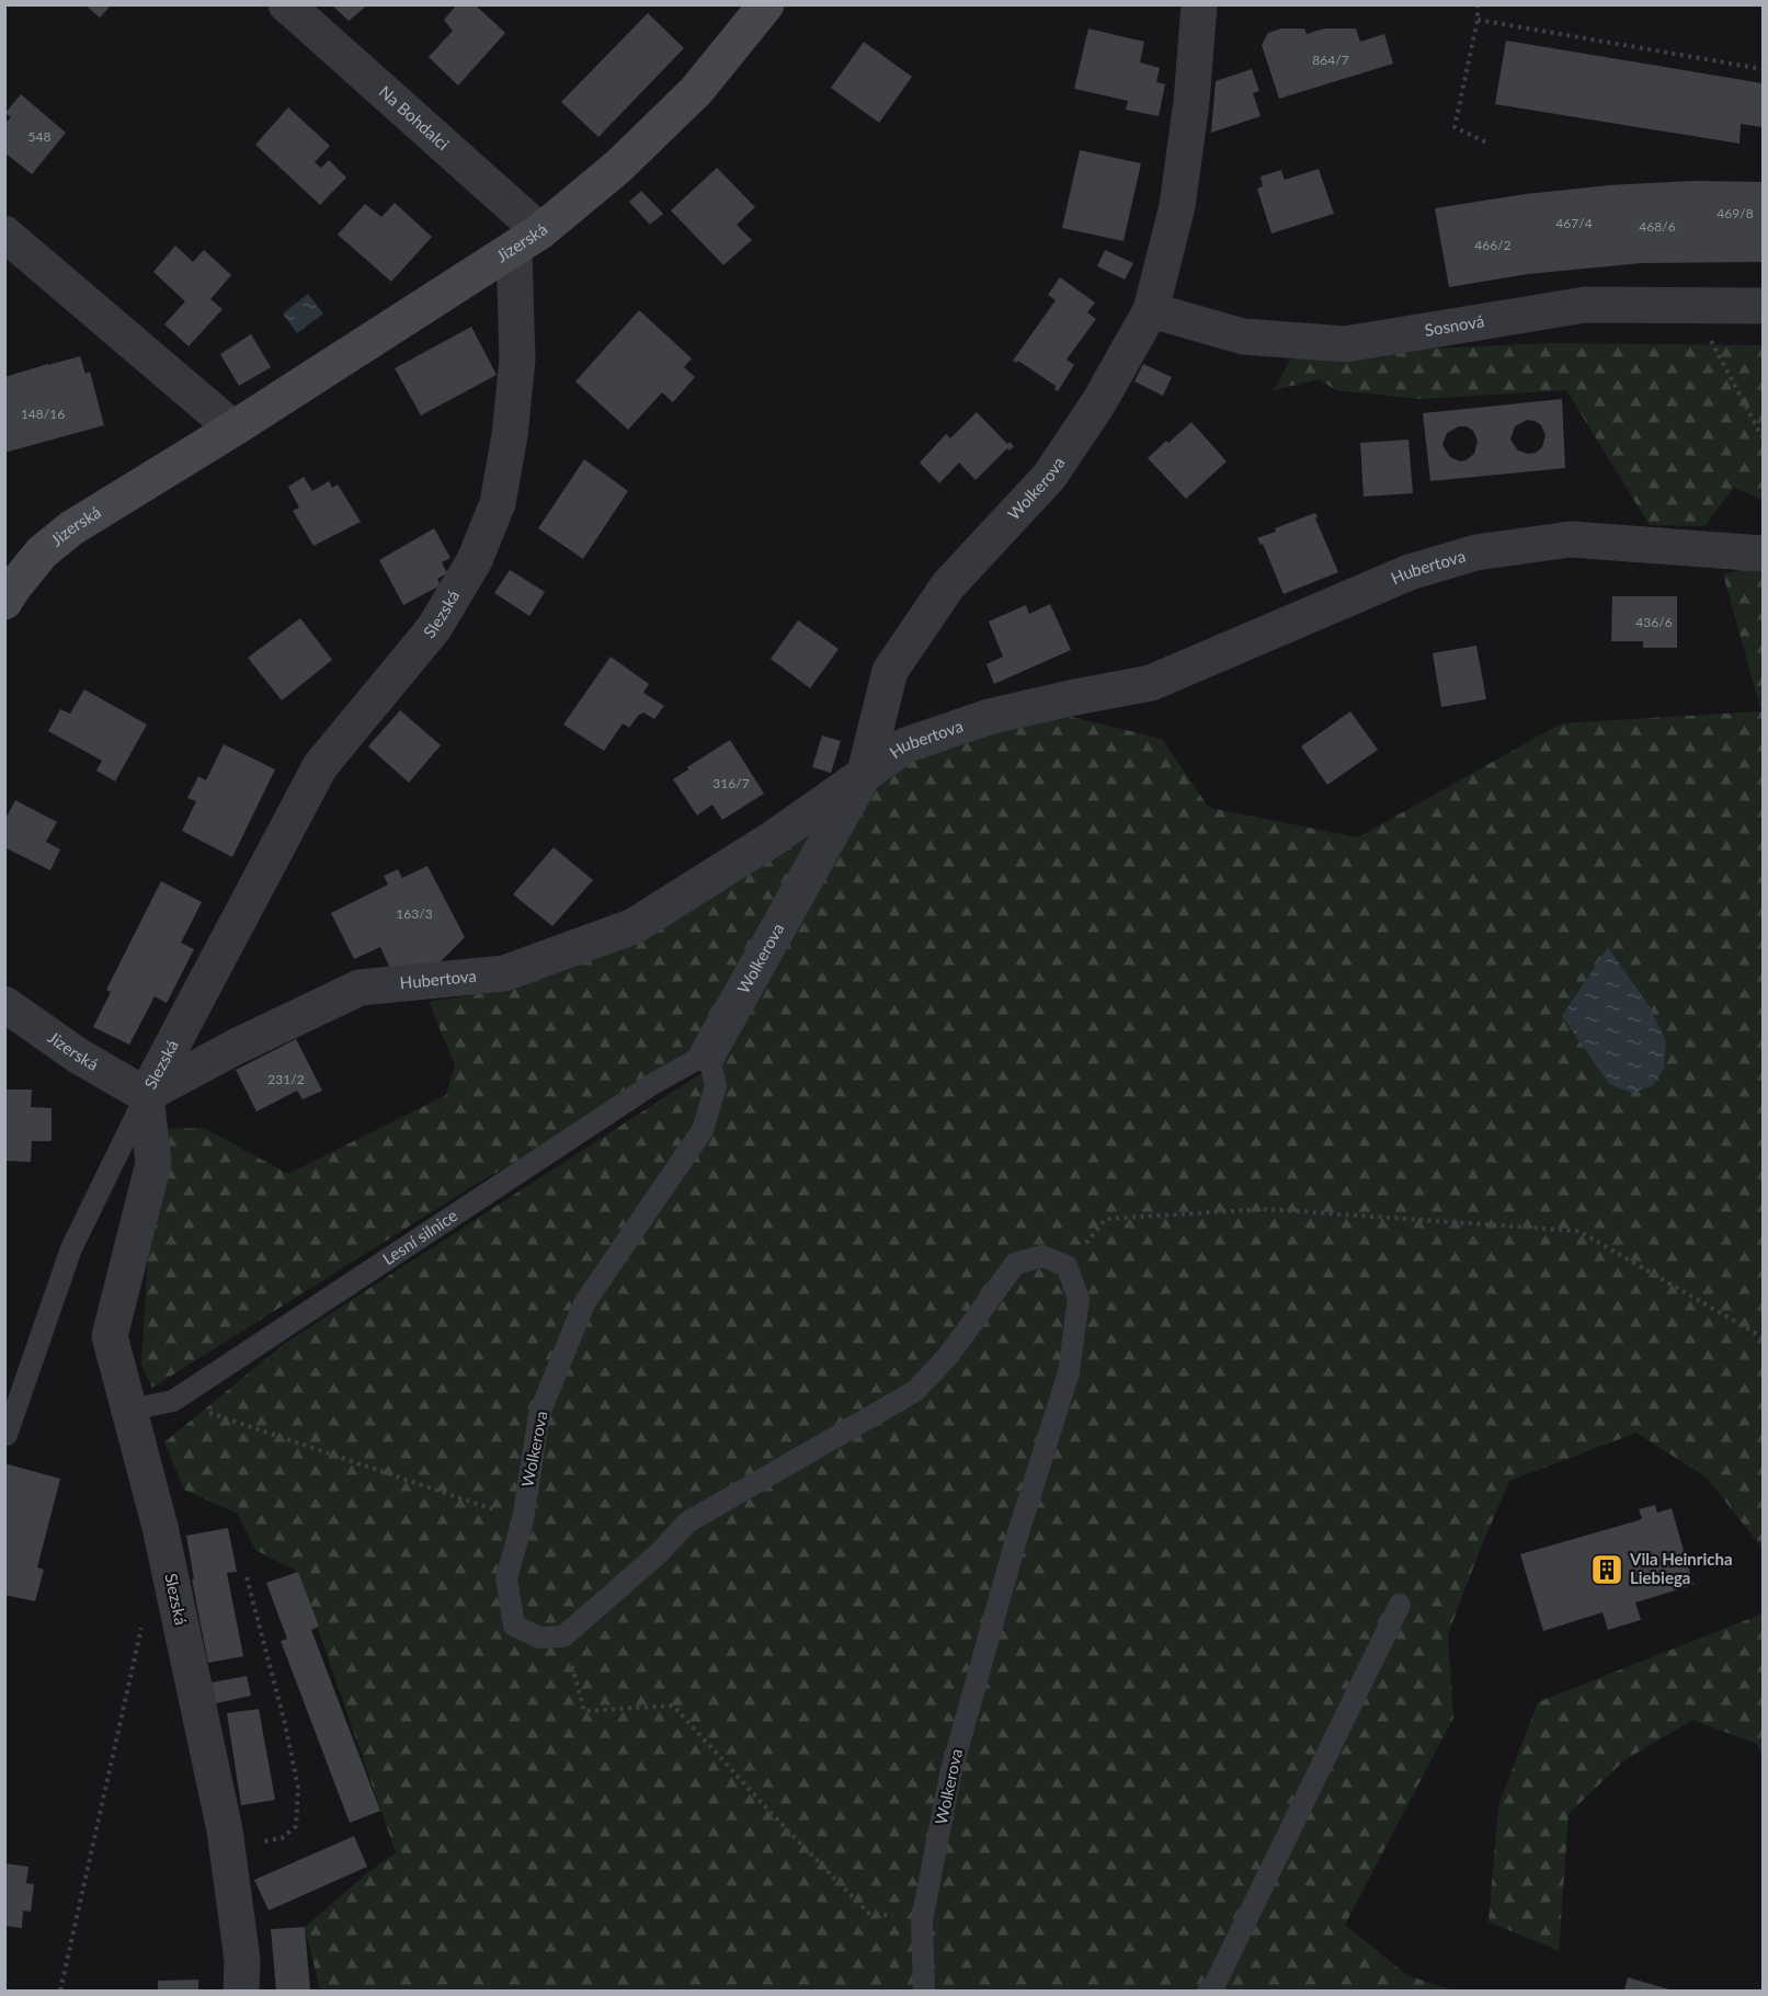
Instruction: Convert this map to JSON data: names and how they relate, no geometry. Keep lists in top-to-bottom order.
{
  "streets": {
    "street": [
      "Na Bohdalci",
      "Jizerská",
      "Sosnová",
      "Wolkerova",
      "Hubertova",
      "Slezská"
    ],
    "lane": ["Lesní silnice"]
  },
  "crossings": [
    ["Na Bohdalci", "Jizerská"],
    ["Na Bohdalci", "Slezská"],
    ["Jizerská", "Hubertova"],
    ["Jizerská", "Slezská"],
    ["Sosnová", "Wolkerova"],
    ["Wolkerova", "Hubertova"],
    ["Wolkerova", "Lesní silnice"],
    ["Hubertova", "Slezská"],
    ["Slezská", "Lesní silnice"]
  ],
  "places": {
    "building": ["Vila Heinricha Liebiega"]
  },
  "house_numbers": [
    "864/7",
    "548",
    "469/8",
    "467/4",
    "468/6",
    "466/2",
    "148/16",
    "436/6",
    "316/7",
    "163/3",
    "231/2"
  ]
}
